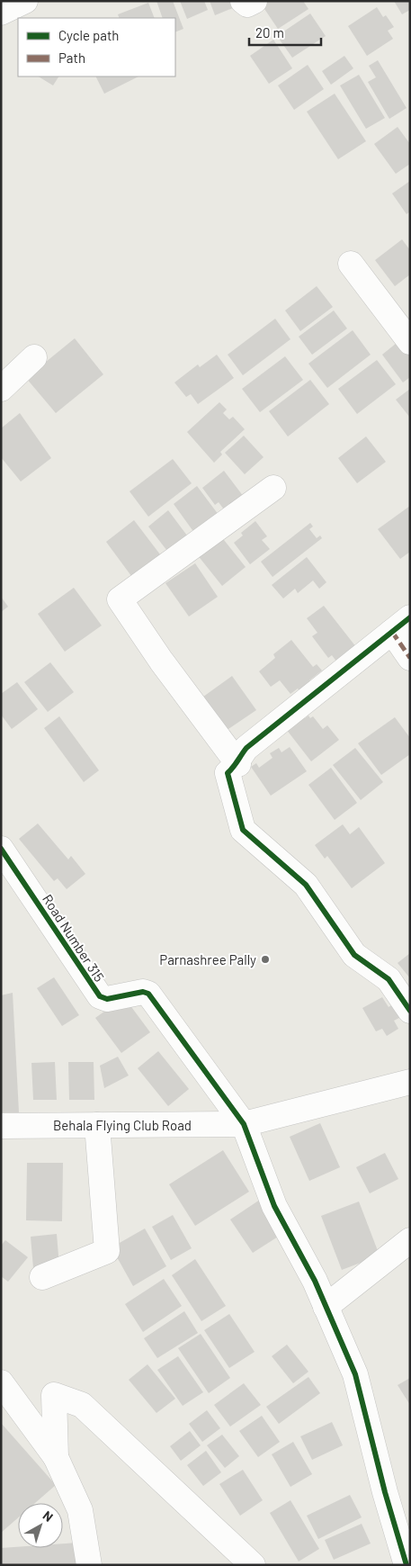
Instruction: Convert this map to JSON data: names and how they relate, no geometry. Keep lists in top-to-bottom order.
{
  "streets": {
    "street": ["Road Number 315", "Behala Flying Club Road"]
  },
  "crossings": [
    ["Road Number 315", "Behala Flying Club Road"]
  ],
  "places": ["Parnashree Pally"],
  "legend": ["Cycle path", "Path"],
  "scale_bar": "20 m",
  "north": "top right"
}
